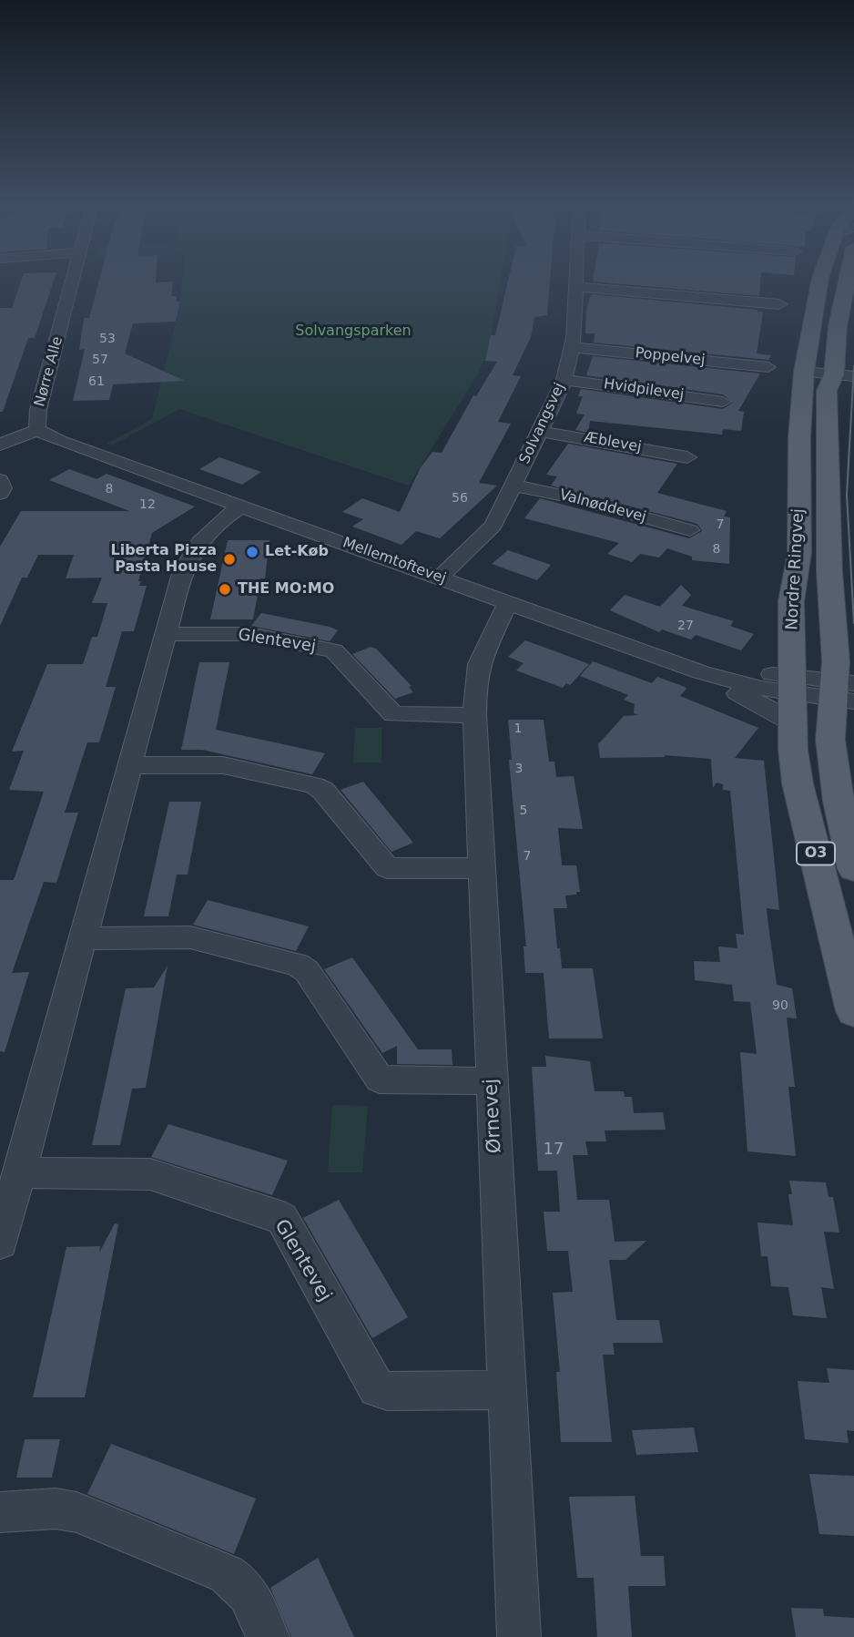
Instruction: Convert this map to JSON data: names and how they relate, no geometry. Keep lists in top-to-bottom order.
{
  "streets": {
    "main road": ["Nordre Ringvej", "O3"],
    "street": [
      "Poppelvej",
      "Nørre Alle",
      "Hvidpilevej",
      "Solvangsvej",
      "Æblevej",
      "Valnøddevej",
      "Mellemtoftevej",
      "Glentevej",
      "Ørnevej"
    ]
  },
  "crossings": [
    ["Poppelvej", "Solvangsvej"],
    ["Nørre Alle", "Mellemtoftevej"],
    ["Hvidpilevej", "Solvangsvej"],
    ["Solvangsvej", "Æblevej"],
    ["Solvangsvej", "Valnøddevej"],
    ["Solvangsvej", "Mellemtoftevej"],
    ["Mellemtoftevej", "Nordre Ringvej"],
    ["Mellemtoftevej", "Ørnevej"],
    ["Glentevej", "Ørnevej"]
  ],
  "parks": ["Solvangsparken"],
  "places": ["Let-Køb", "Liberta Pizza Pasta House", "THE MO:MO"],
  "house_numbers": [
    "53",
    "57",
    "61",
    "8",
    "56",
    "12",
    "7",
    "8",
    "27",
    "1",
    "3",
    "5",
    "7",
    "90",
    "17"
  ]
}
